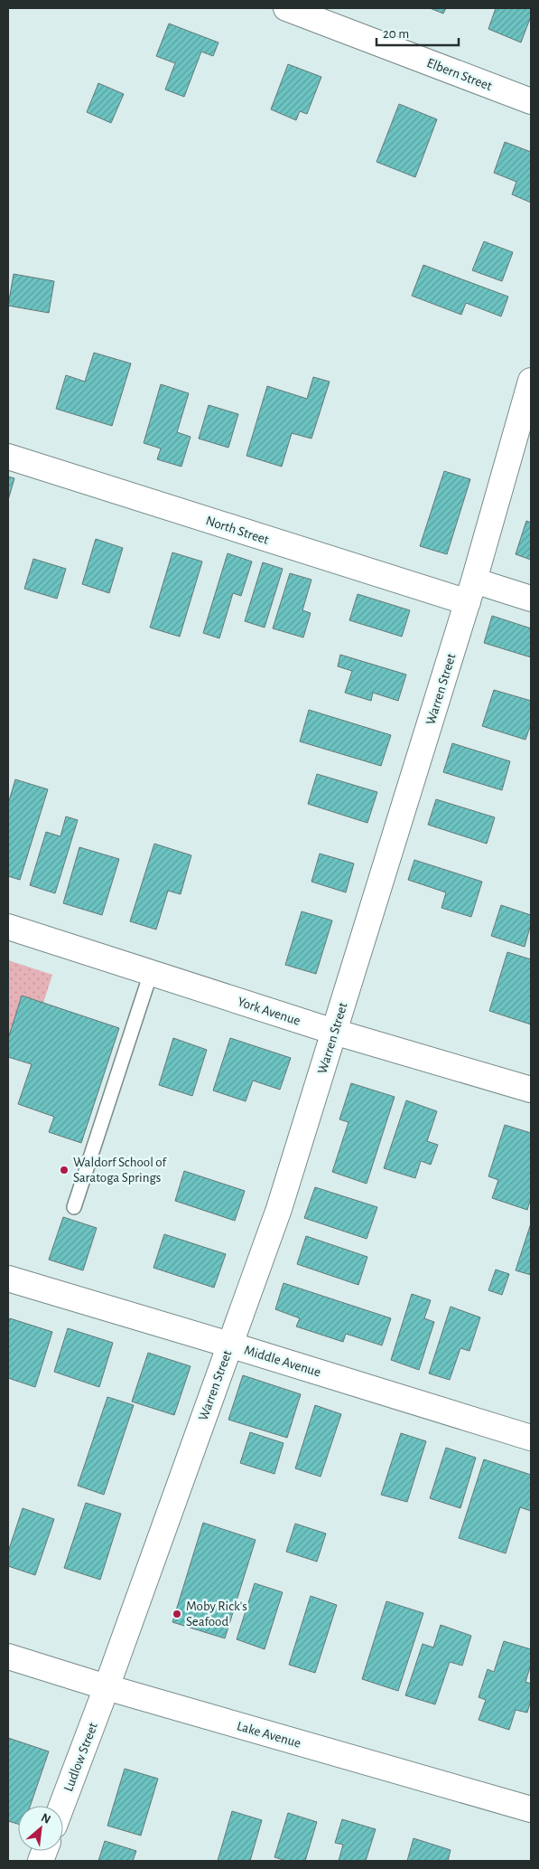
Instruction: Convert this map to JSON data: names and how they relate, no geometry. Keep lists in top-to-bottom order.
{
  "streets": {
    "street": [
      "Elbern Street",
      "North Street",
      "Warren Street",
      "York Avenue",
      "Middle Avenue",
      "Lake Avenue",
      "Ludlow Street"
    ]
  },
  "crossings": [
    ["North Street", "Warren Street"],
    ["Warren Street", "York Avenue"],
    ["Warren Street", "Middle Avenue"],
    ["Warren Street", "Lake Avenue"],
    ["Warren Street", "Ludlow Street"],
    ["Lake Avenue", "Ludlow Street"]
  ],
  "places": ["Waldorf School of Saratoga Springs", "Moby Rick's Seafood"],
  "scale_bar": "20 m",
  "north": "top right"
}
